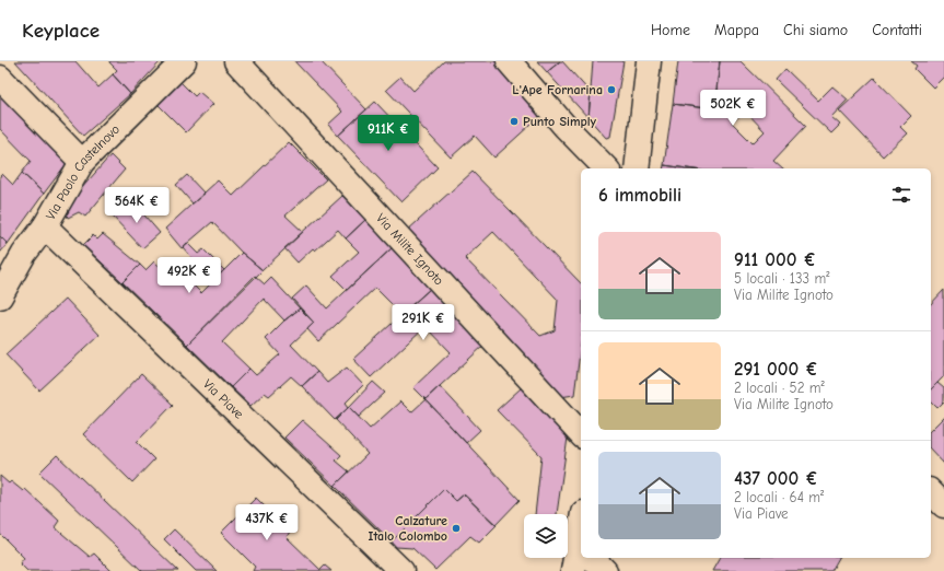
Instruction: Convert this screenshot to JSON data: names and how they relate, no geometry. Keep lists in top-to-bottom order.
{
  "streets": {
    "street": ["Via Paolo Castelnovo", "Via Milite Ignoto", "Via Piave"]
  },
  "crossings": [
    ["Via Paolo Castelnovo", "Via Piave"]
  ],
  "places": ["L'Ape Fornarina", "Punto Simply", "Calzature Italo Colombo"],
  "page": {
    "header": "Keyplace",
    "nav": [
      "Home",
      "Mappa",
      "Chi siamo",
      "Contatti"
    ],
    "price": [
      "502K €",
      "911K €",
      "564K €",
      "492K €",
      "291K €",
      "437K €"
    ],
    "heading": "6 immobili",
    "list": [
      {
        "name": "911 000 €",
        "note": "5 locali · 133 m² · Via Milite Ignoto"
      },
      {
        "name": "291 000 €",
        "note": "2 locali · 52 m² · Via Milite Ignoto"
      },
      {
        "name": "437 000 €",
        "note": "2 locali · 64 m² · Via Piave"
      }
    ]
  }
}
